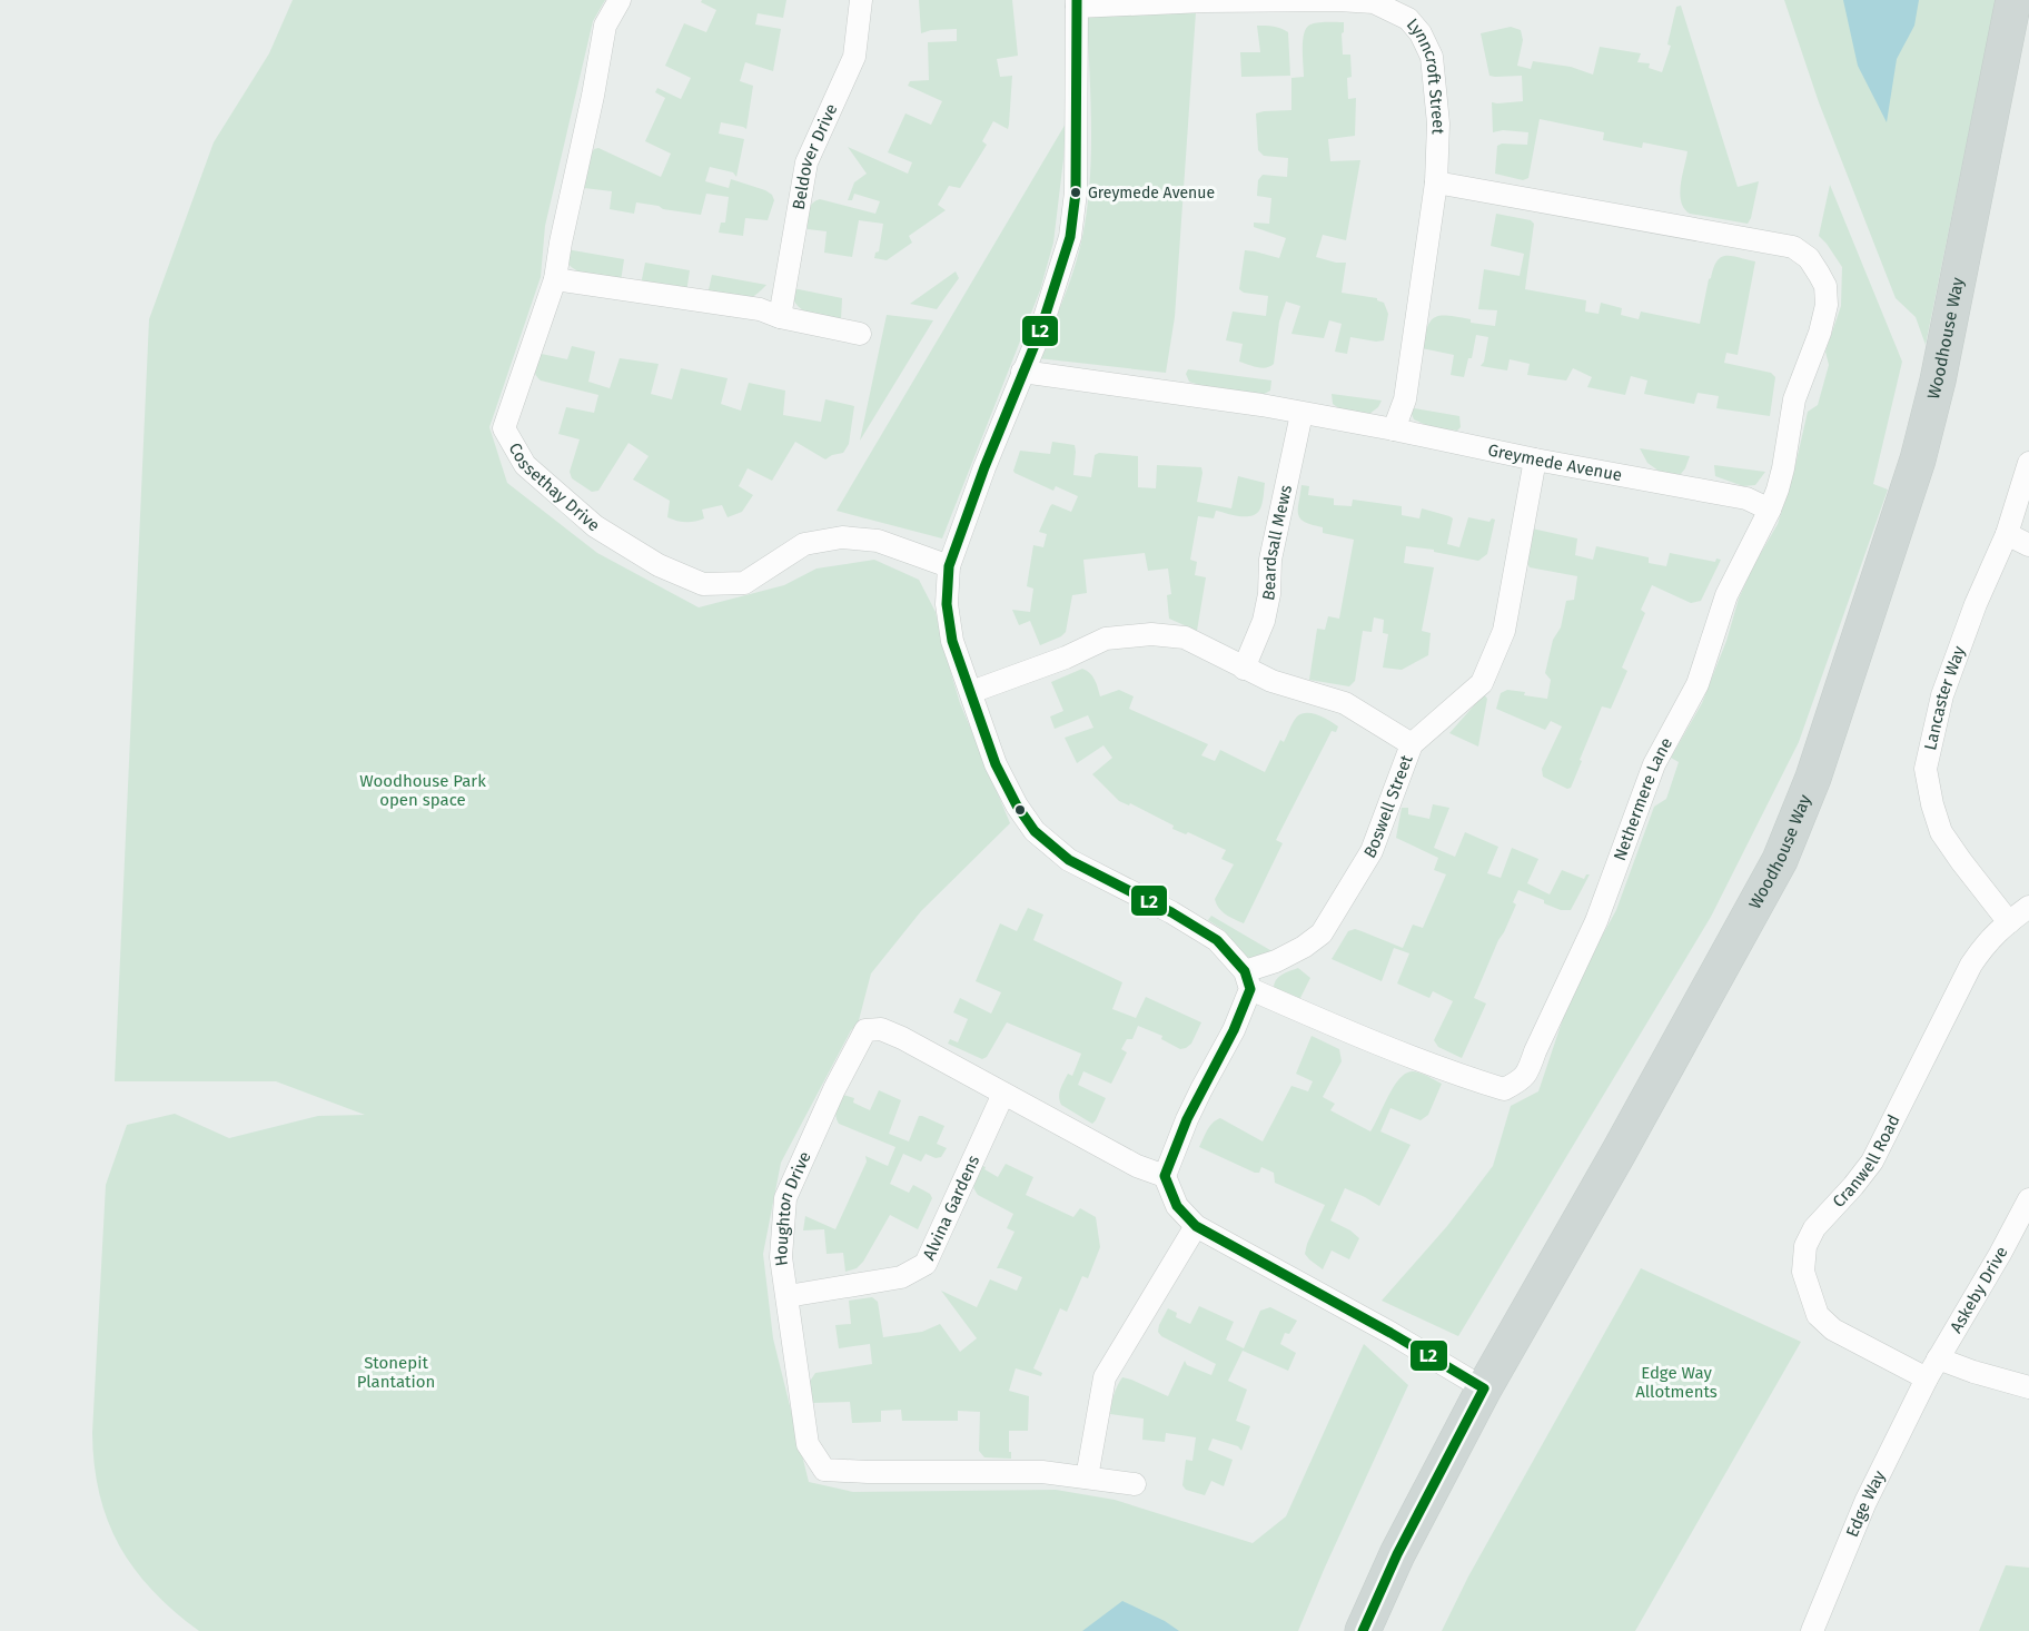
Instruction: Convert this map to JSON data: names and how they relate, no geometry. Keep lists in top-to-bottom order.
{
  "streets": {
    "main road": ["Woodhouse Way"],
    "street": [
      "Lynncroft Street",
      "Beldover Drive",
      "Greymede Avenue",
      "Cossethay Drive",
      "Beardsall Mews",
      "Lancaster Way",
      "Nethermere Lane",
      "Boswell Street",
      "Cranwell Road",
      "Alvina Gardens",
      "Houghton Drive",
      "Askeby Drive",
      "Edge Way"
    ]
  },
  "crossings": [
    ["Lynncroft Street", "Greymede Avenue"],
    ["Lynncroft Street", "Nethermere Lane"],
    ["Greymede Avenue", "Beardsall Mews"],
    ["Greymede Avenue", "Nethermere Lane"],
    ["Greymede Avenue", "Boswell Street"],
    ["Lancaster Way", "Cranwell Road"],
    ["Nethermere Lane", "Boswell Street"],
    ["Cranwell Road", "Askeby Drive"],
    ["Cranwell Road", "Edge Way"],
    ["Alvina Gardens", "Houghton Drive"],
    ["Askeby Drive", "Edge Way"]
  ],
  "parks": ["Woodhouse Park open space", "Stonepit Plantation", "Edge Way Allotments"],
  "places": ["Greymede Avenue"],
  "lines": ["transit line L2"]
}
